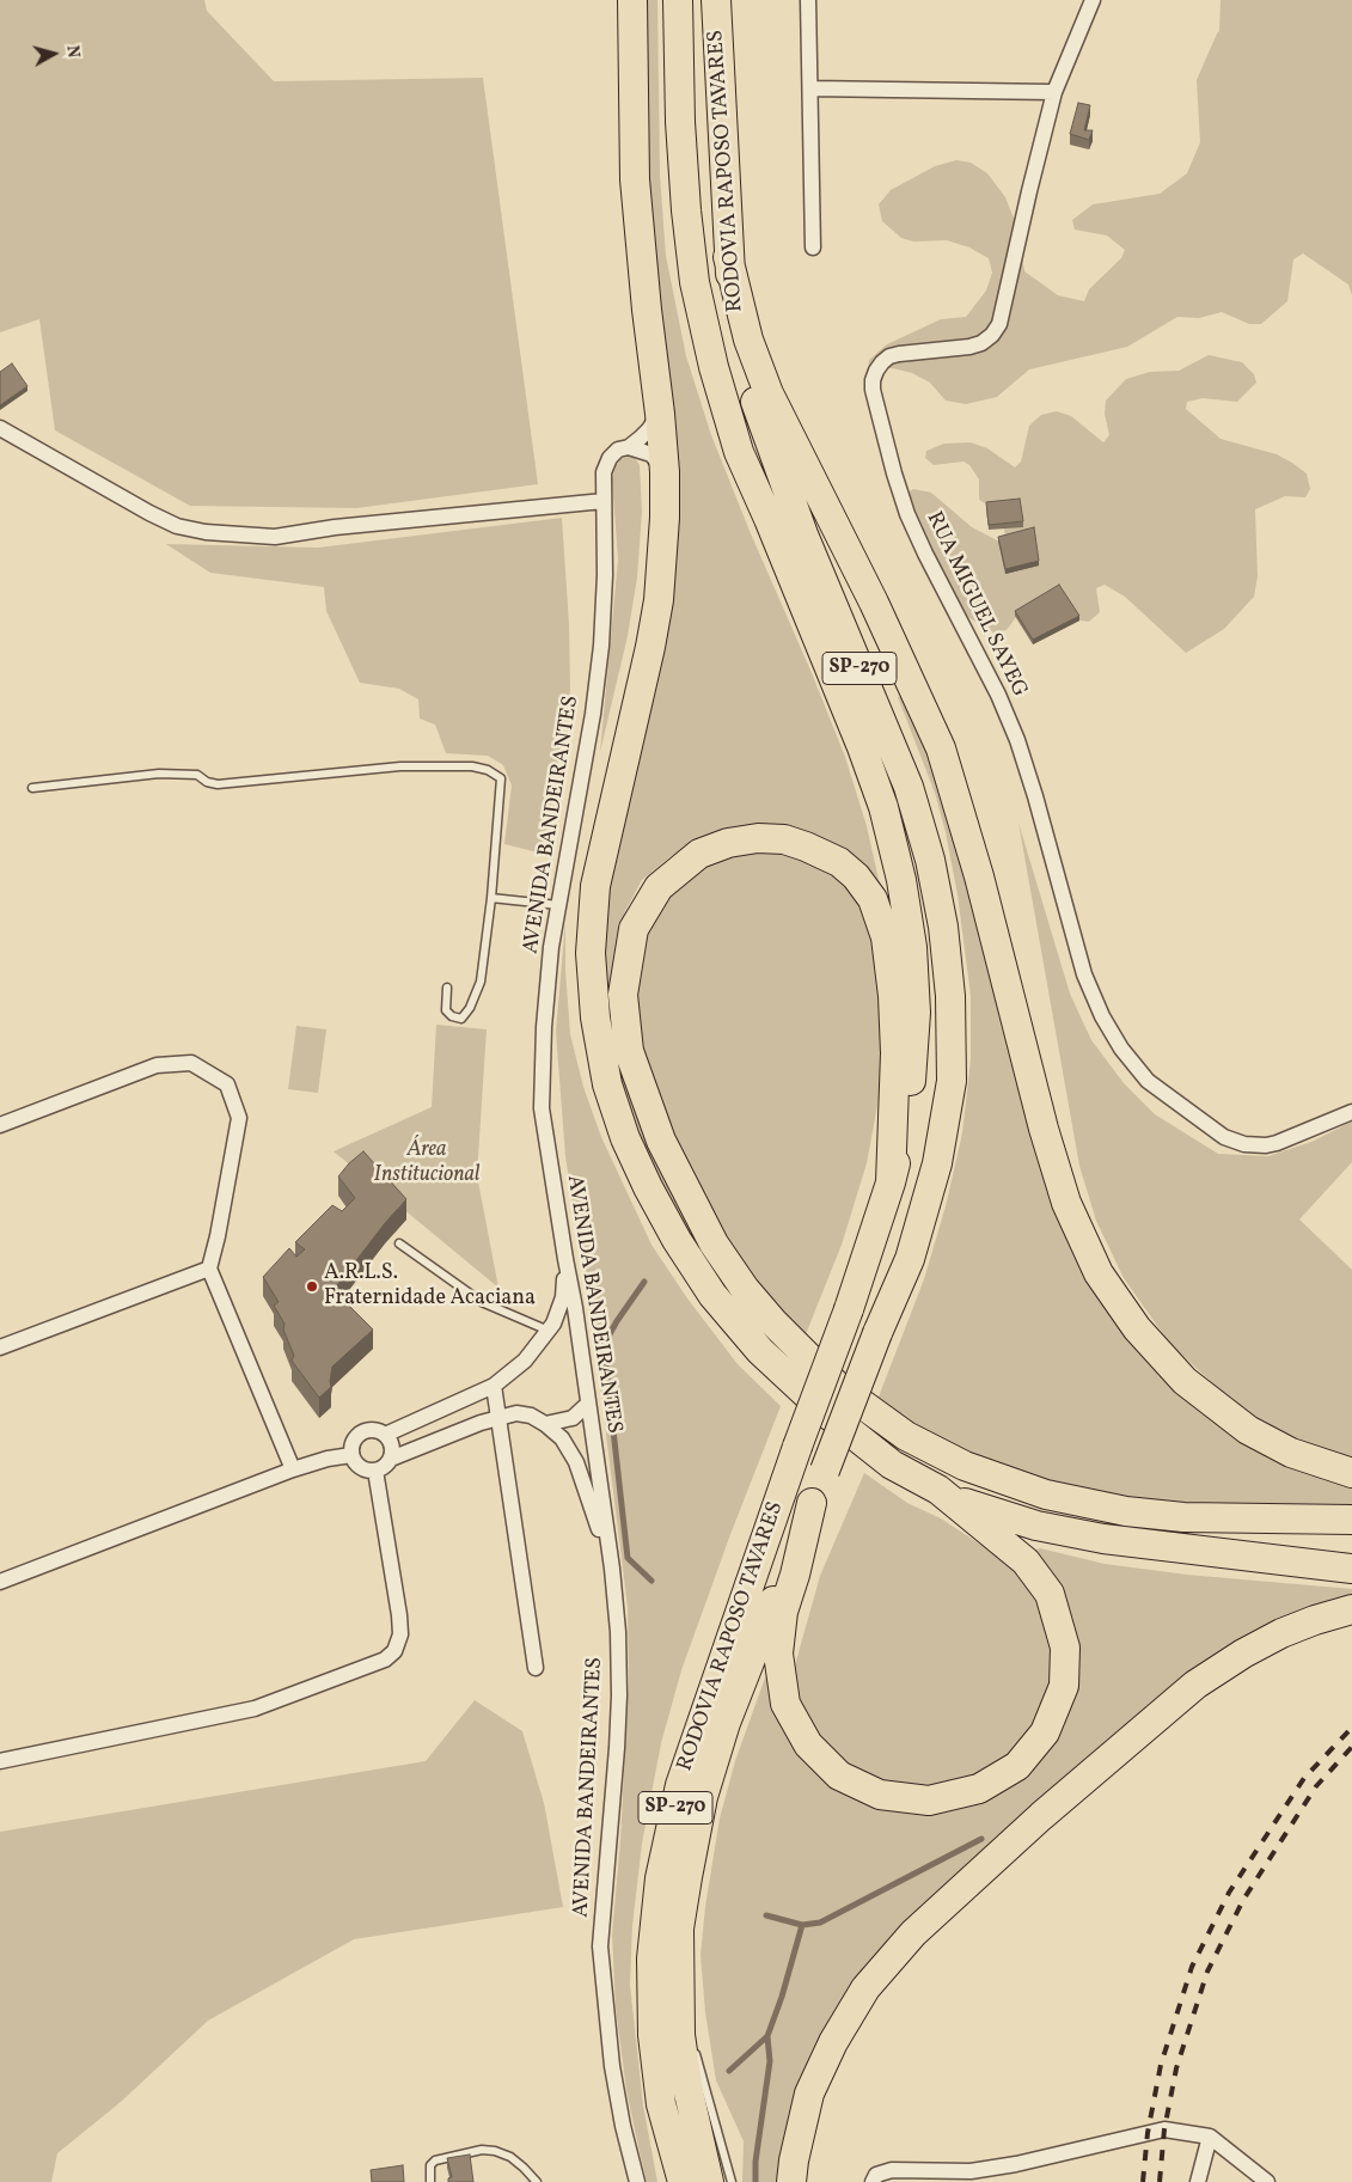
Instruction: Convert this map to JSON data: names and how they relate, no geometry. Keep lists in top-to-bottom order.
{
  "streets": {
    "highway": ["RODOVIA RAPOSO TAVARES", "SP-270"],
    "street": ["RUA MIGUEL SAYEG", "AVENIDA BANDEIRANTES"]
  },
  "parks": ["Área Institucional"],
  "places": ["A.R.L.S. Fraternidade Acaciana"],
  "north": "right"
}
